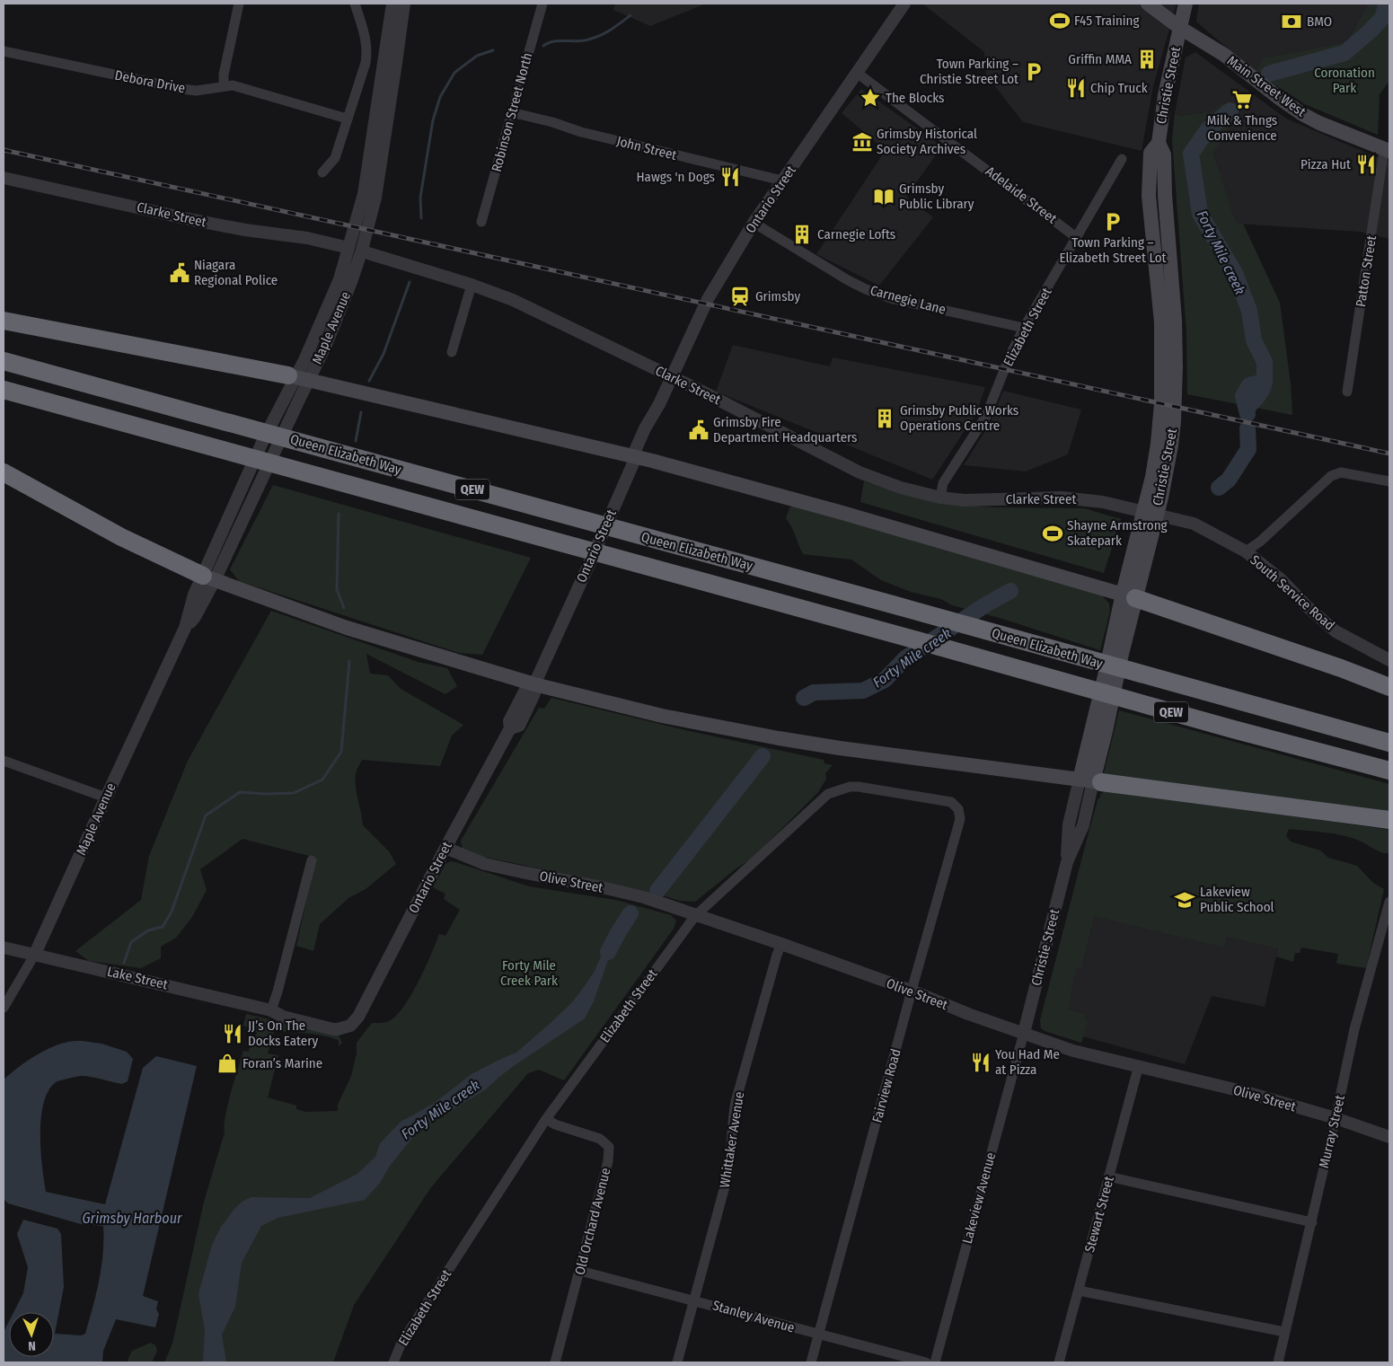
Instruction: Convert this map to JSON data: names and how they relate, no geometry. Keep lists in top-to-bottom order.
{
  "streets": {
    "highway": ["Queen Elizabeth Way", "QEW"],
    "main road": ["Christie Street", "Main Street West"],
    "street": [
      "Debora Drive",
      "Robinson Street North",
      "John Street",
      "Adelaide Street",
      "Ontario Street",
      "Clarke Street",
      "Patton Street",
      "Carnegie Lane",
      "Elizabeth Street",
      "Maple Avenue",
      "South Service Road",
      "Olive Street",
      "Lake Street",
      "Fairview Road",
      "Murray Street",
      "Whittaker Avenue",
      "Lakeview Avenue",
      "Stewart Street",
      "Old Orchard Avenue",
      "Stanley Avenue"
    ]
  },
  "crossings": [
    ["Christie Street", "Main Street West"],
    ["Christie Street", "Clarke Street"],
    ["Christie Street", "South Service Road"],
    ["Christie Street", "Olive Street"],
    ["Christie Street", "Lakeview Avenue"],
    ["Main Street West", "Patton Street"],
    ["Robinson Street North", "John Street"],
    ["John Street", "Ontario Street"],
    ["Adelaide Street", "Ontario Street"],
    ["Adelaide Street", "Elizabeth Street"],
    ["Ontario Street", "Clarke Street"],
    ["Ontario Street", "Carnegie Lane"],
    ["Ontario Street", "Olive Street"],
    ["Ontario Street", "Lake Street"],
    ["Clarke Street", "Elizabeth Street"],
    ["Clarke Street", "South Service Road"],
    ["Carnegie Lane", "Elizabeth Street"],
    ["Elizabeth Street", "Olive Street"],
    ["Elizabeth Street", "Fairview Road"],
    ["Elizabeth Street", "Old Orchard Avenue"],
    ["Maple Avenue", "Lake Street"],
    ["Olive Street", "Fairview Road"],
    ["Olive Street", "Murray Street"],
    ["Olive Street", "Whittaker Avenue"],
    ["Olive Street", "Lakeview Avenue"],
    ["Olive Street", "Stewart Street"],
    ["Fairview Road", "Stanley Avenue"],
    ["Whittaker Avenue", "Stanley Avenue"],
    ["Old Orchard Avenue", "Stanley Avenue"]
  ],
  "water": ["Forty Mile creek", "Grimsby Harbour"],
  "parks": ["Coronation Park", "Forty Mile Creek Park"],
  "places": {
    "sports": ["F45 Training", "Shayne Armstrong Skatepark"],
    "bank": ["BMO"],
    "building": ["Griffin MMA", "Carnegie Lofts", "Grimsby Public Works Operations Centre"],
    "parking": ["Town Parking – Christie Street Lot", "Town Parking – Elizabeth Street Lot"],
    "restaurant": [
      "Chip Truck",
      "Pizza Hut",
      "Hawgs 'n Dogs",
      "JJ’s On The Docks Eatery",
      "You Had Me at Pizza"
    ],
    "place": ["The Blocks"],
    "supermarket": ["Milk & Thngs Convenience"],
    "museum": ["Grimsby Historical Society Archives"],
    "library": ["Grimsby Public Library"],
    "public building": ["Niagara Regional Police", "Grimsby Fire Department Headquarters"],
    "station": ["Grimsby"],
    "school or university": ["Lakeview Public School"],
    "shop": ["Foran’s Marine"]
  },
  "north": "bottom"
}
